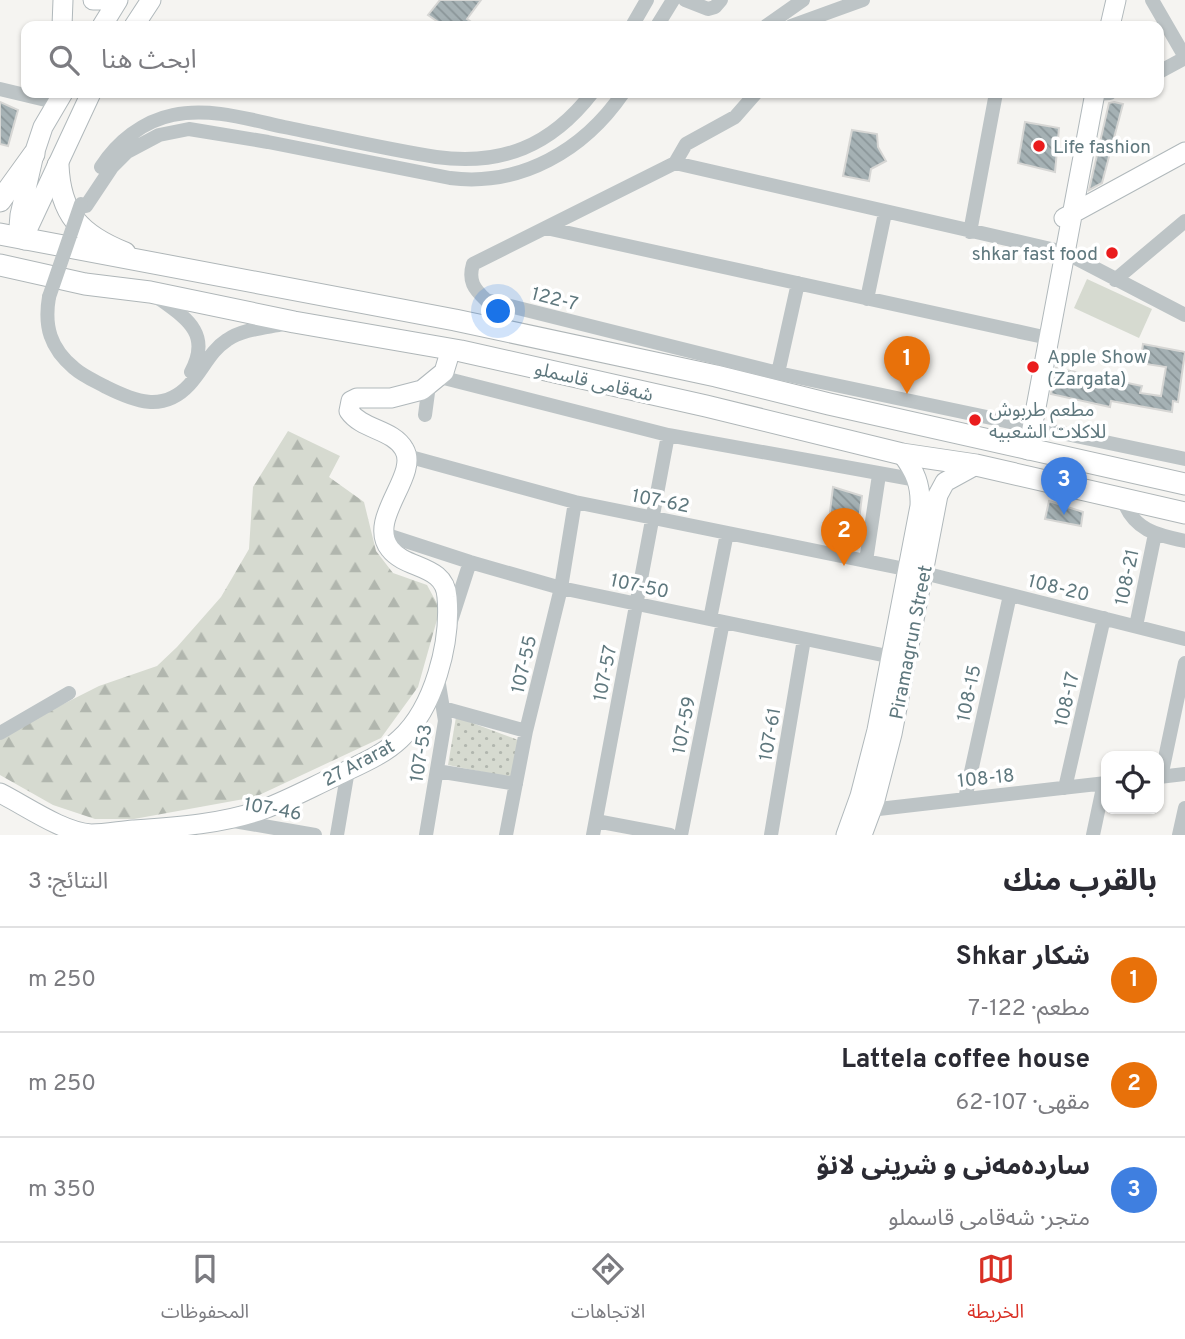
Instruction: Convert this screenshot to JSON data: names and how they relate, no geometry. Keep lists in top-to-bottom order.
{
  "streets": {
    "main road": ["شەقامی قاسملو", "Piramagrun Street", "27 Ararat"],
    "street": [
      "122-7",
      "107-62",
      "108-21",
      "107-50",
      "108-20",
      "107-55",
      "107-57",
      "108-15",
      "108-17",
      "107-59",
      "107-61",
      "107-53",
      "108-18",
      "107-46"
    ]
  },
  "crossings": [
    ["شەقامی قاسملو", "Piramagrun Street"],
    ["107-62", "108-20"],
    ["107-62", "Piramagrun Street"],
    ["107-62", "107-55"],
    ["107-62", "107-57"],
    ["107-62", "107-59"],
    ["108-21", "108-20"],
    ["107-50", "Piramagrun Street"],
    ["107-50", "107-55"],
    ["107-50", "107-57"],
    ["107-50", "107-59"],
    ["107-50", "107-61"],
    ["107-50", "27 Ararat"],
    ["108-20", "Piramagrun Street"],
    ["108-20", "108-15"],
    ["108-20", "108-17"],
    ["Piramagrun Street", "108-18"],
    ["108-15", "108-18"],
    ["108-17", "108-18"],
    ["107-53", "27 Ararat"],
    ["27 Ararat", "107-46"]
  ],
  "places": [
    "Life fashion",
    "shkar fast food",
    "Apple Show (Zargata)",
    "مطعم طربوش للاكلات الشعبيه"
  ],
  "page": {
    "search": "ابحث هنا",
    "pins": ["1", "3", "2"],
    "heading": ["بالقرب منك", "النتائج: 3"],
    "list": [
      {
        "mark": "1",
        "name": "شکار Shkar",
        "note": "مطعم · 122-7",
        "value": "250 m"
      },
      {
        "mark": "2",
        "name": "Lattela coffee house",
        "note": "مقهى · 107-62",
        "value": "250 m"
      },
      {
        "mark": "3",
        "name": "ساردەمەنی و شرینی لانۆ",
        "note": "متجر · شەقامی قاسملو",
        "value": "350 m"
      }
    ],
    "nav": ["الخريطة", "الاتجاهات", "المحفوظات"]
  }
}
